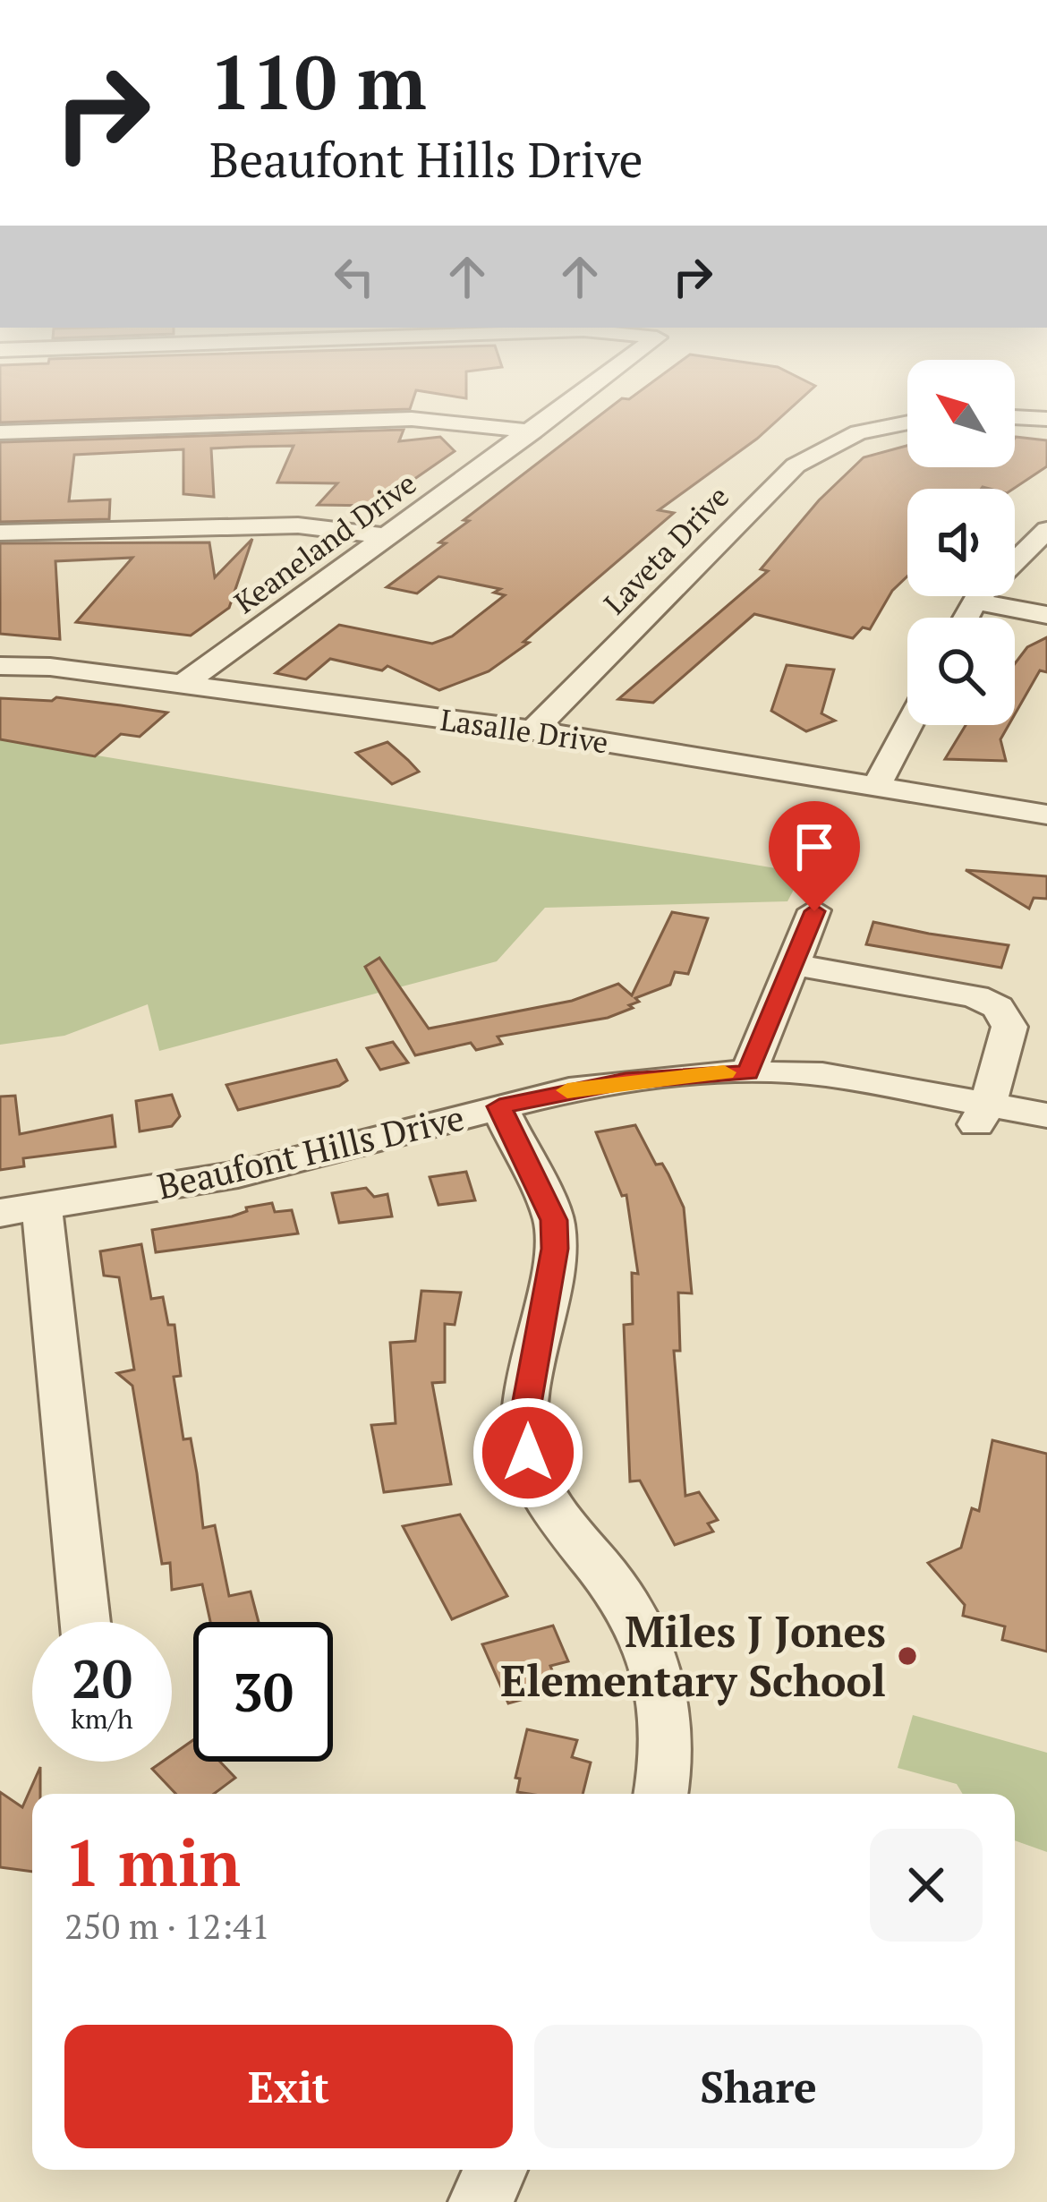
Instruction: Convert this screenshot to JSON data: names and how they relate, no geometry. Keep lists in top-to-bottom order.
{
  "streets": {
    "street": [
      "Keaneland Drive",
      "Laveta Drive",
      "Lasalle Drive",
      "Beaufont Hills Drive"
    ]
  },
  "crossings": [
    ["Keaneland Drive", "Lasalle Drive"],
    ["Laveta Drive", "Lasalle Drive"]
  ],
  "places": ["Miles J Jones Elementary School"],
  "north": "top left",
  "page": {
    "turn": ["110 m", "Beaufont Hills Drive"],
    "speed": "20 km/h",
    "limit": "30",
    "heading": ["1 min", "250 m · 12:41"],
    "buttons": ["Exit", "Share"]
  }
}
